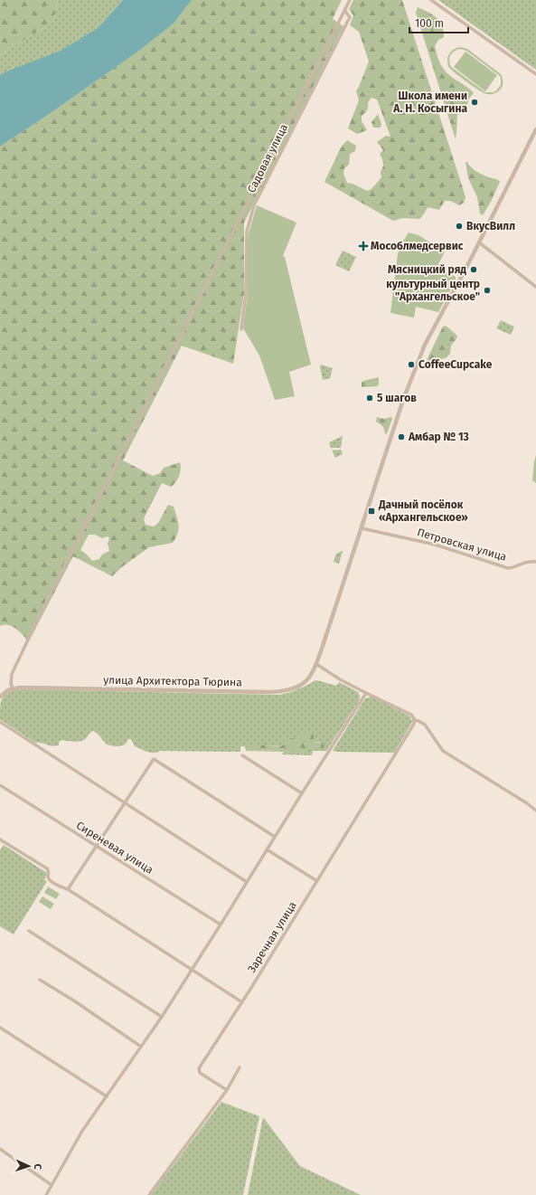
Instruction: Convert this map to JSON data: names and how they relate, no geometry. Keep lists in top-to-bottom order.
{
  "streets": {
    "street": [
      "Садовая улица",
      "Петровская улица",
      "улица Архитектора Тюрина",
      "Сиреневая улица",
      "Заречная улица"
    ]
  },
  "crossings": [
    ["Петровская улица", "улица Архитектора Тюрина"]
  ],
  "places": {
    "other": [
      "Школа имени А. Н. Косыгина",
      "ВкусВилл",
      "Мясницкий ряд",
      "культурный центр \"Архангельское\"",
      "CoffeeCupcake",
      "5 шагов",
      "Амбар № 13"
    ],
    "health": ["Мособлмедсервис"],
    "transit": ["Дачный посёлок «Архангельское»"]
  },
  "scale_bar": "100 m",
  "north": "right"
}
